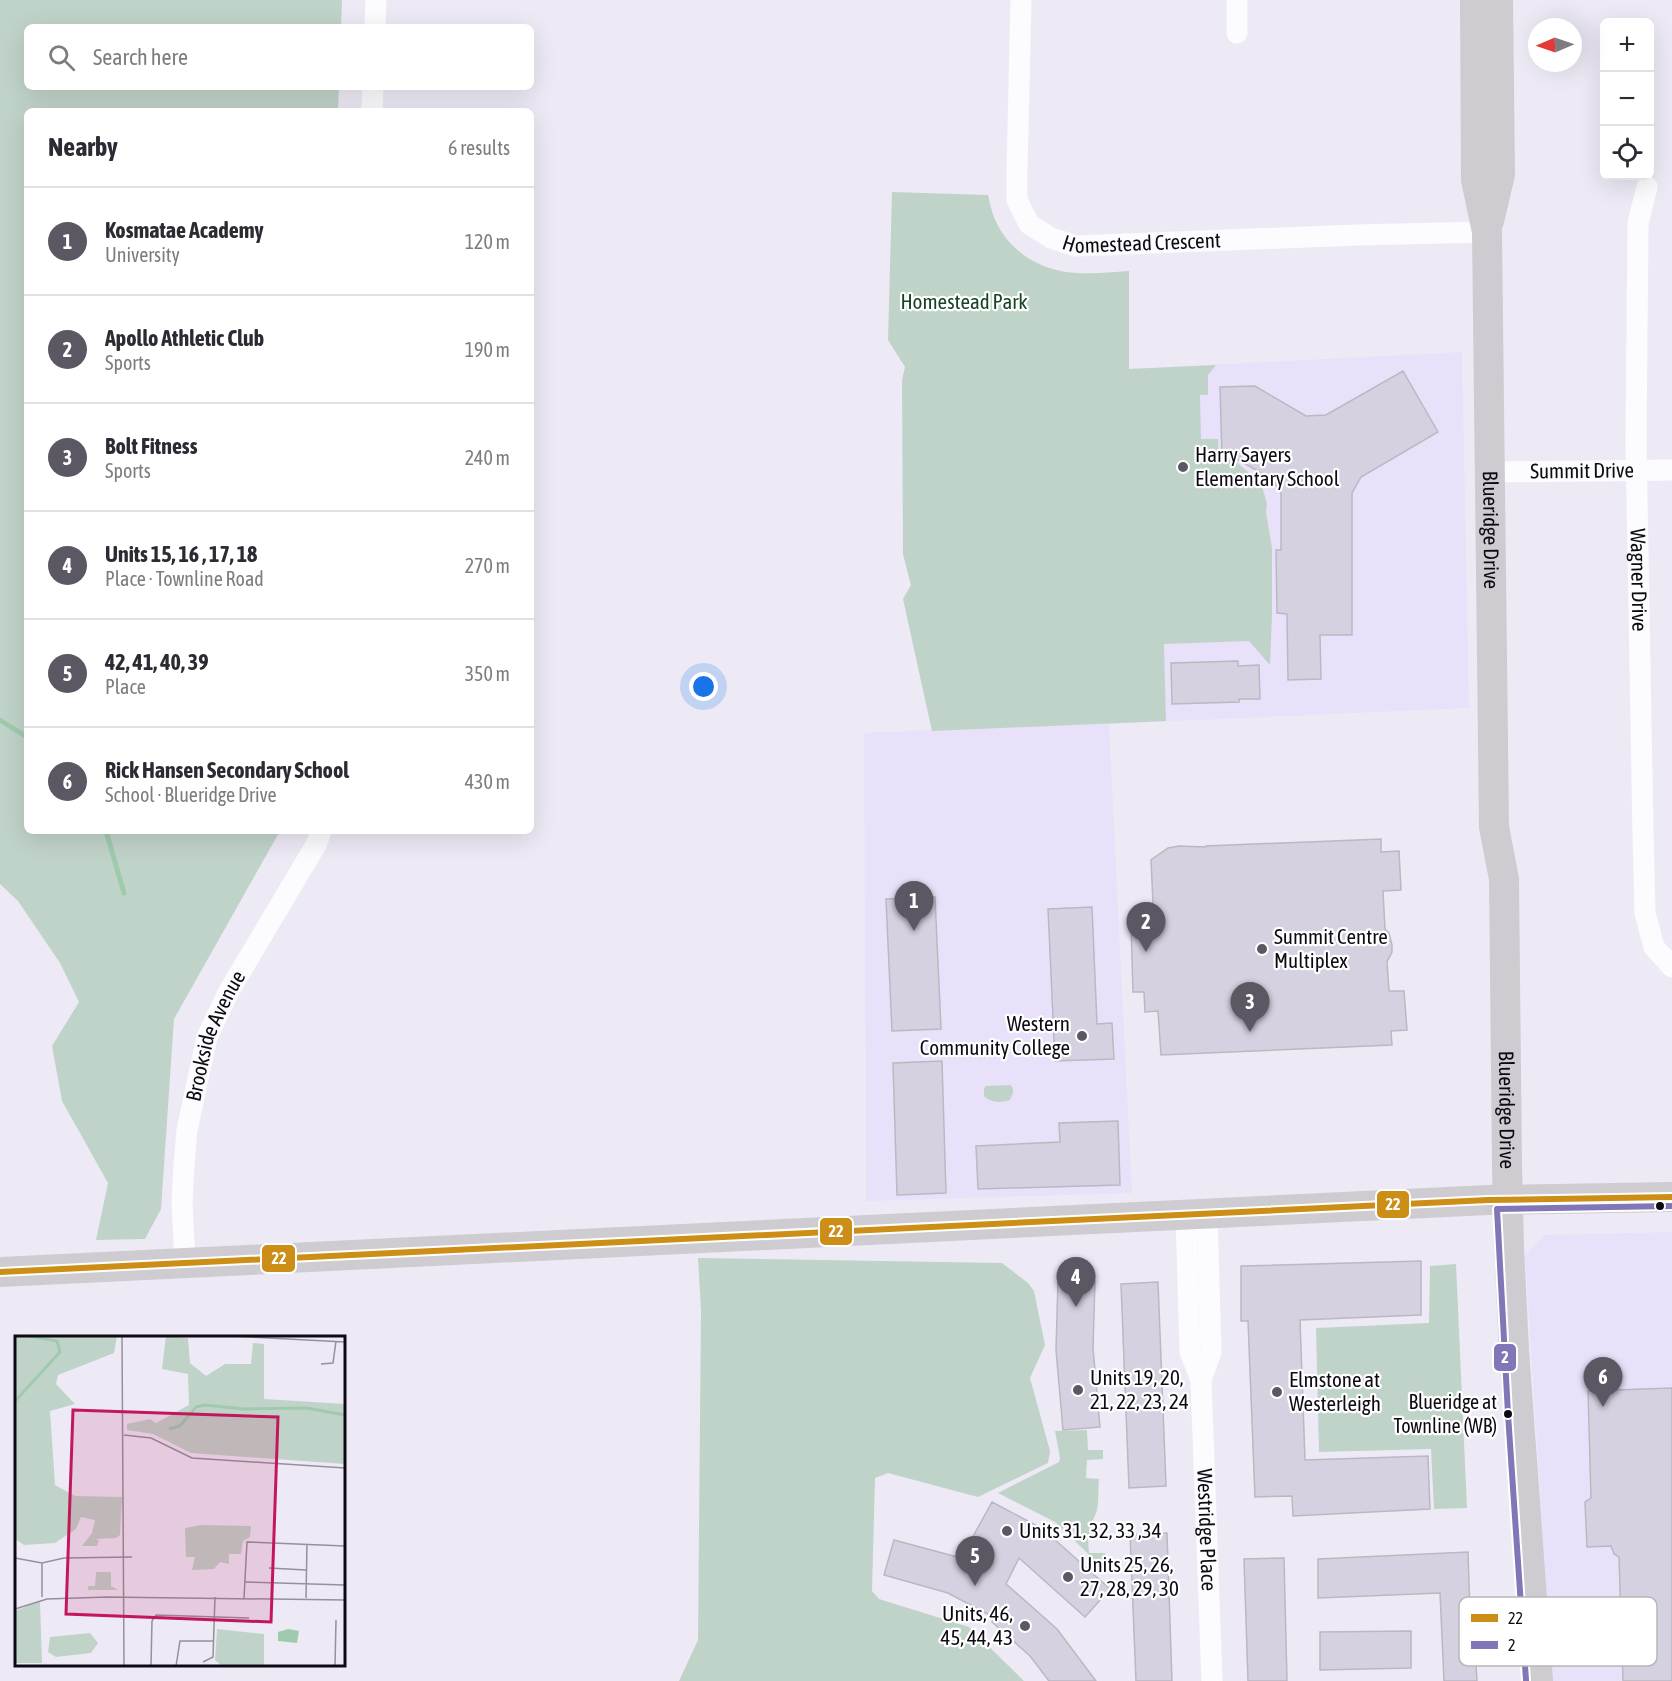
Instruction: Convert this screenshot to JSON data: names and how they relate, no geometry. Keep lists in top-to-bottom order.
{
  "streets": {
    "street": [
      "Homestead Crescent",
      "Summit Drive",
      "Blueridge Drive",
      "Wagner Drive",
      "Brookside Avenue",
      "Westridge Place"
    ]
  },
  "crossings": [
    ["Homestead Crescent", "Blueridge Drive"],
    ["Summit Drive", "Blueridge Drive"],
    ["Summit Drive", "Wagner Drive"]
  ],
  "parks": ["Homestead Park"],
  "places": [
    "Harry Sayers Elementary School",
    "Summit Centre Multiplex",
    "Western Community College",
    "Units 19, 20, 21, 22, 23, 24",
    "Elmstone at Westerleigh",
    "Blueridge at Townline (WB)",
    "Units 31, 32, 33 ,34",
    "Units 25, 26, 27, 28, 29, 30",
    "Units, 46, 45, 44, 43"
  ],
  "lines": ["transit line 22", "transit line 2"],
  "legend": ["22", "2"],
  "north": "left",
  "page": {
    "map_buttons": ["+", "−"],
    "search": "Search here",
    "heading": ["Nearby", "6 results"],
    "list": [
      {
        "mark": "1",
        "name": "Kosmatae Academy",
        "note": "University",
        "value": "120 m"
      },
      {
        "mark": "2",
        "name": "Apollo Athletic Club",
        "note": "Sports",
        "value": "190 m"
      },
      {
        "mark": "3",
        "name": "Bolt Fitness",
        "note": "Sports",
        "value": "240 m"
      },
      {
        "mark": "4",
        "name": "Units 15, 16 , 17, 18",
        "note": "Place · Townline Road",
        "value": "270 m"
      },
      {
        "mark": "5",
        "name": "42, 41, 40, 39",
        "note": "Place",
        "value": "350 m"
      },
      {
        "mark": "6",
        "name": "Rick Hansen Secondary School",
        "note": "School · Blueridge Drive",
        "value": "430 m"
      }
    ],
    "pins": [
      "1",
      "2",
      "3",
      "4",
      "6",
      "5"
    ]
  }
}
